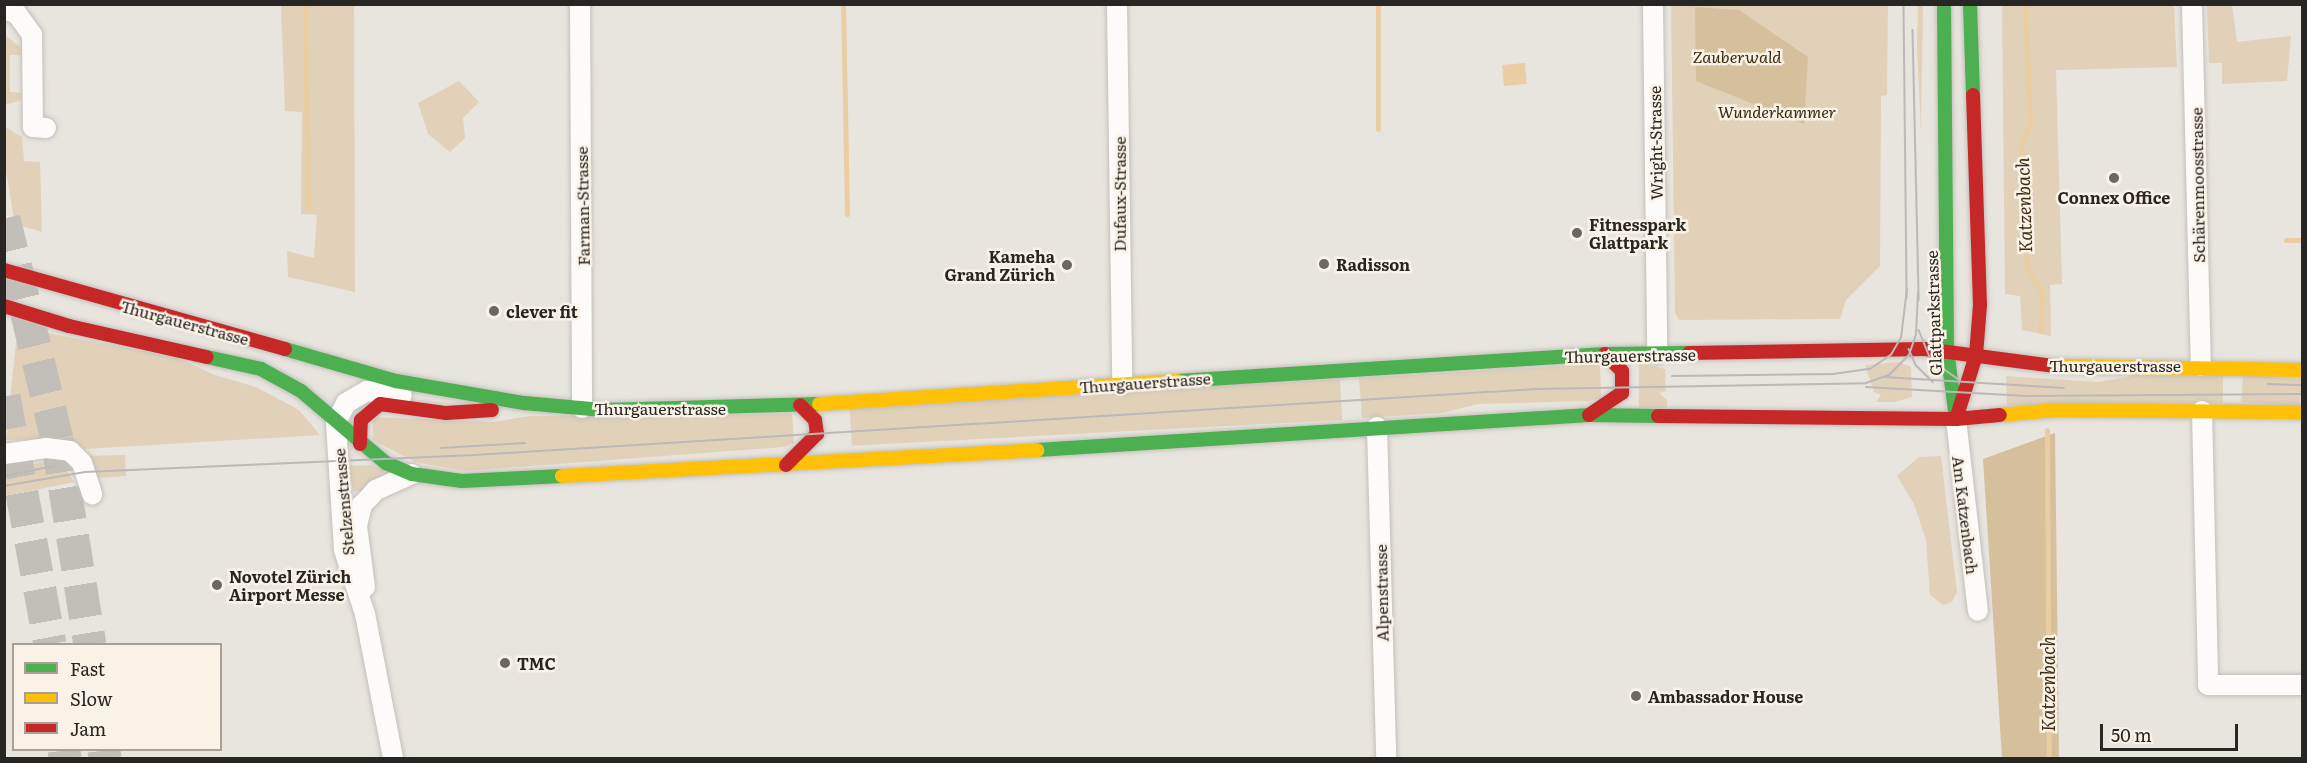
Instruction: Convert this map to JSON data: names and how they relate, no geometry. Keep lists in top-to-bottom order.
{
  "streets": {
    "main road": ["Glattparkstrasse", "Thurgauerstrasse"],
    "street": [
      "Wright-Strasse",
      "Schärenmoosstrasse",
      "Dufaux-Strasse",
      "Farman-Strasse",
      "Stelzenstrasse",
      "Am Katzenbach",
      "Alpenstrasse"
    ]
  },
  "crossings": [
    ["Wright-Strasse", "Thurgauerstrasse"],
    ["Schärenmoosstrasse", "Thurgauerstrasse"],
    ["Dufaux-Strasse", "Thurgauerstrasse"],
    ["Farman-Strasse", "Thurgauerstrasse"],
    ["Glattparkstrasse", "Thurgauerstrasse"],
    ["Glattparkstrasse", "Am Katzenbach"],
    ["Thurgauerstrasse", "Stelzenstrasse"],
    ["Thurgauerstrasse", "Am Katzenbach"],
    ["Thurgauerstrasse", "Alpenstrasse"]
  ],
  "water": ["Katzenbach"],
  "parks": ["Zauberwald", "Wunderkammer"],
  "places": [
    "Connex Office",
    "Fitnesspark Glattpark",
    "Radisson",
    "Kameha Grand Zürich",
    "clever fit",
    "Novotel Zürich Airport Messe",
    "TMC",
    "Ambassador House"
  ],
  "legend": ["Fast", "Slow", "Jam"],
  "scale_bar": "50 m"
}
